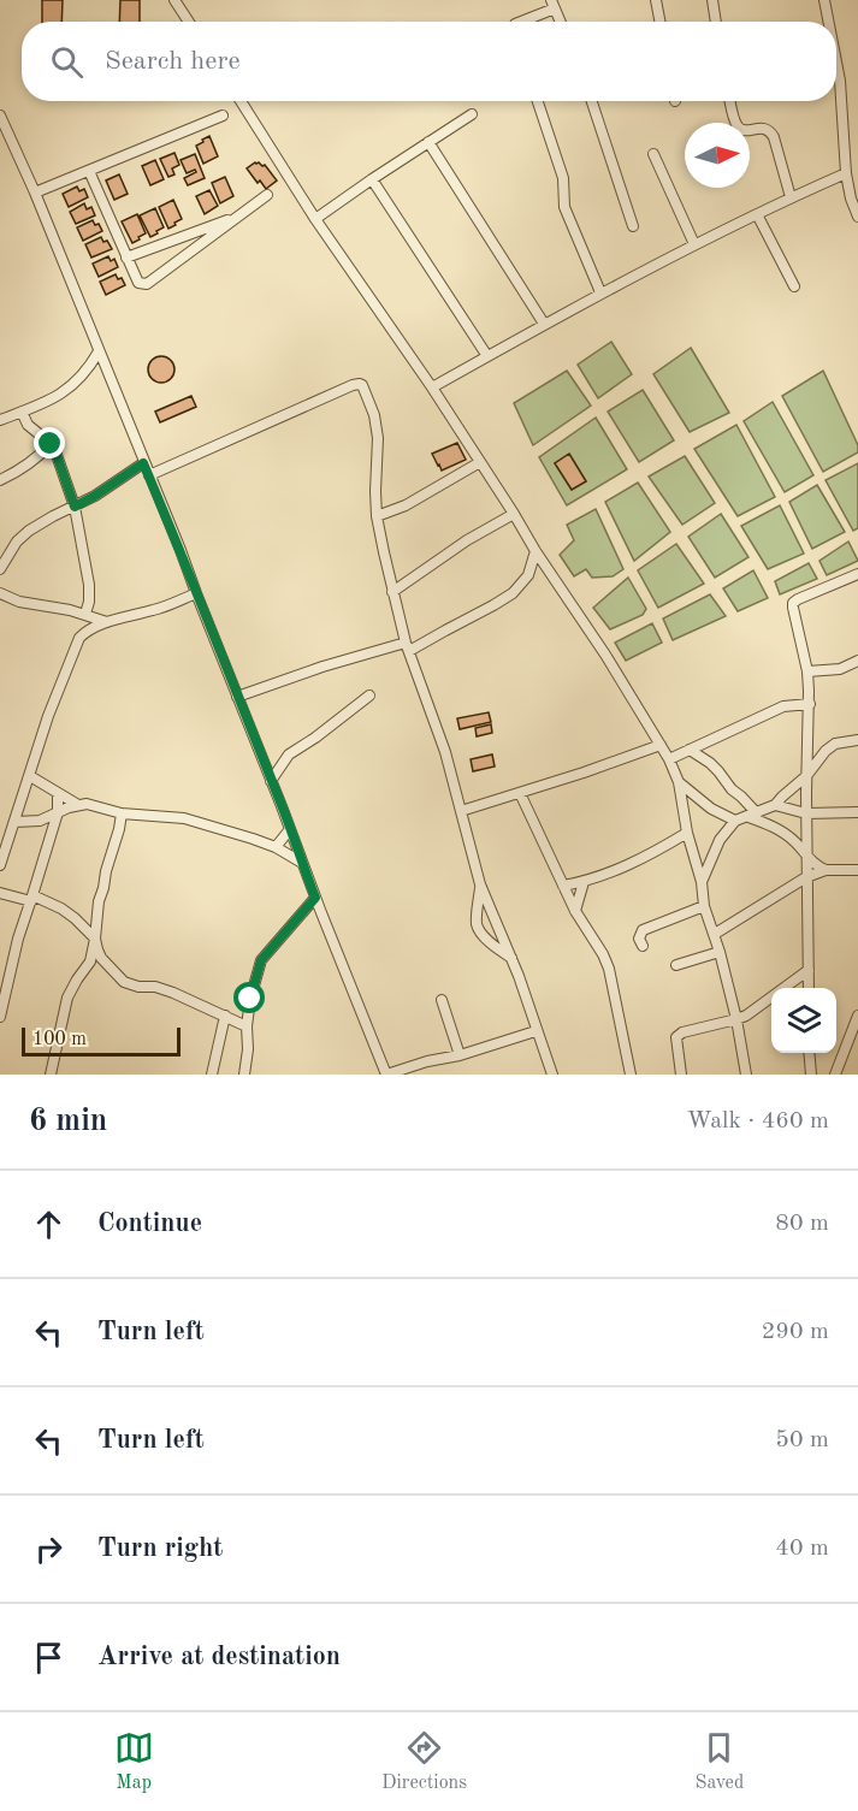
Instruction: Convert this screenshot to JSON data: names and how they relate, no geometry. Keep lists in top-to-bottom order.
{
  "scale_bar": "100 m",
  "north": "right",
  "page": {
    "search": "Search here",
    "scale": "100 m",
    "heading": ["6 min", "Walk · 460 m"],
    "list": [
      ["Continue", "80 m"],
      ["Turn left", "290 m"],
      ["Turn left", "50 m"],
      ["Turn right", "40 m"],
      "Arrive at destination"
    ],
    "nav": ["Map", "Directions", "Saved"]
  }
}
